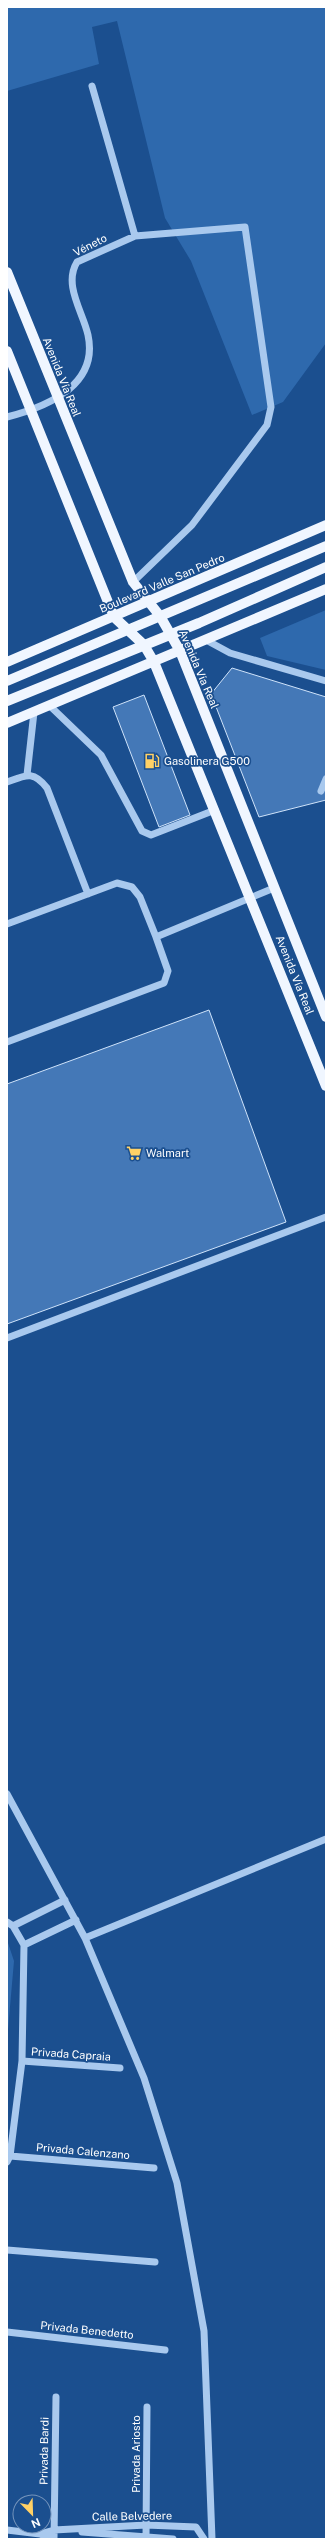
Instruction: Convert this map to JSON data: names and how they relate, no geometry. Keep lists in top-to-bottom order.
{
  "streets": {
    "main road": ["Avenida Vía Real", "Boulevard Valle San Pedro"],
    "street": [
      "Véneto",
      "Privada Capraia",
      "Privada Calenzano",
      "Privada Benedetto",
      "Privada Bardi",
      "Privada Ariosto",
      "Calle Belvedere"
    ]
  },
  "crossings": [
    ["Véneto", "Avenida Vía Real"],
    ["Avenida Vía Real", "Boulevard Valle San Pedro"],
    ["Privada Bardi", "Calle Belvedere"],
    ["Privada Ariosto", "Calle Belvedere"]
  ],
  "places": {
    "fuel station": ["Gasolinera G500"],
    "supermarket": ["Walmart"]
  },
  "north": "bottom right"
}
